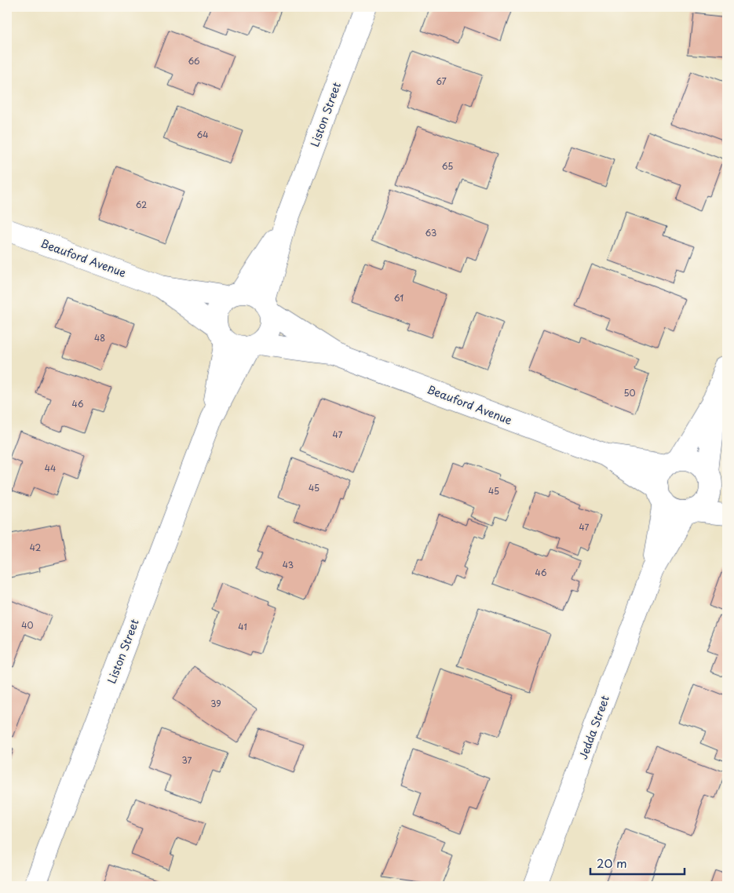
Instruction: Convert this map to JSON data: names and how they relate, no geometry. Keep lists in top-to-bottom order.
{
  "streets": {
    "street": ["Liston Street", "Beauford Avenue", "Jedda Street"]
  },
  "crossings": [
    ["Liston Street", "Beauford Avenue"],
    ["Beauford Avenue", "Jedda Street"]
  ],
  "house_numbers": [
    "66",
    "67",
    "64",
    "65",
    "62",
    "63",
    "61",
    "48",
    "50",
    "46",
    "47",
    "44",
    "45",
    "45",
    "47",
    "42",
    "43",
    "46",
    "40",
    "41",
    "39",
    "37"
  ],
  "scale_bar": "20 m"
}
